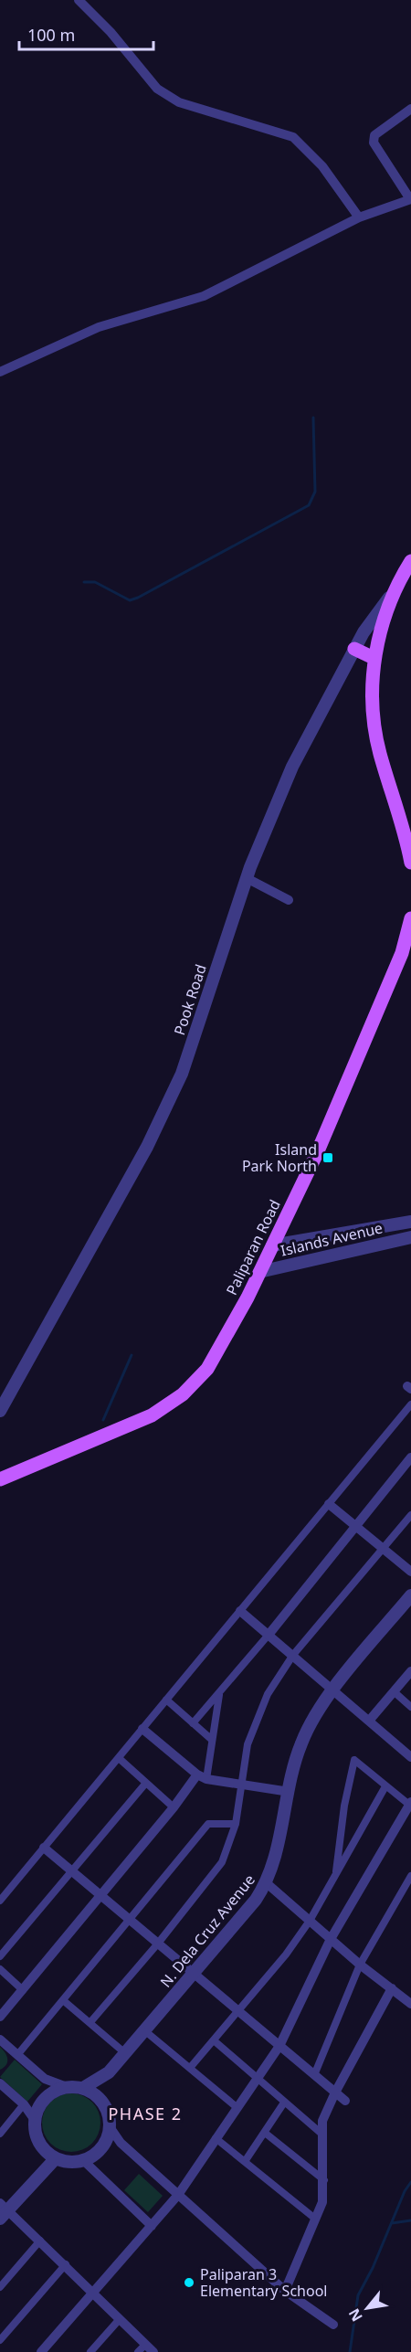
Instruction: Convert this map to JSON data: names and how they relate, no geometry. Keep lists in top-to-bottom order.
{
  "streets": {
    "main road": ["Paliparan Road"],
    "street": ["Pook Road", "Islands Avenue", "N. Dela Cruz Avenue"]
  },
  "crossings": [
    ["Islands Avenue", "Paliparan Road"]
  ],
  "districts": ["PHASE 2"],
  "places": {
    "transit": ["Island Park North"],
    "other": ["Paliparan 3 Elementary School"]
  },
  "scale_bar": "100 m",
  "north": "bottom left"
}
